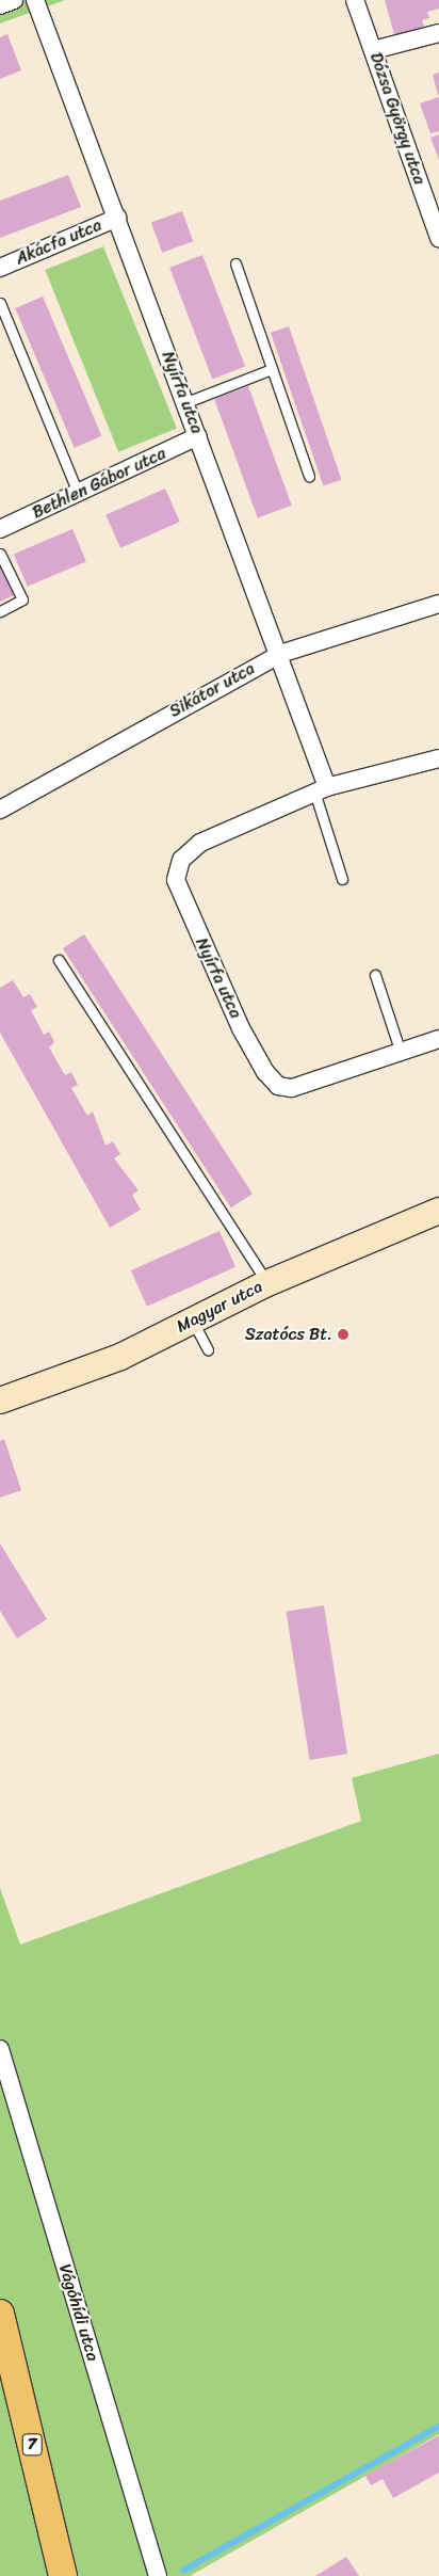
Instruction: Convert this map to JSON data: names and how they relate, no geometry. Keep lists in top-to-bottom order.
{
  "streets": {
    "main road": ["7"],
    "street": [
      "Dózsa György utca",
      "Akácfa utca",
      "Nyírfa utca",
      "Bethlen Gábor utca",
      "Sikátor utca",
      "Magyar utca",
      "Vágóhídi utca"
    ]
  },
  "crossings": [
    ["Akácfa utca", "Nyírfa utca"],
    ["Nyírfa utca", "Bethlen Gábor utca"],
    ["Nyírfa utca", "Sikátor utca"]
  ],
  "places": ["Szatócs Bt."]
}
